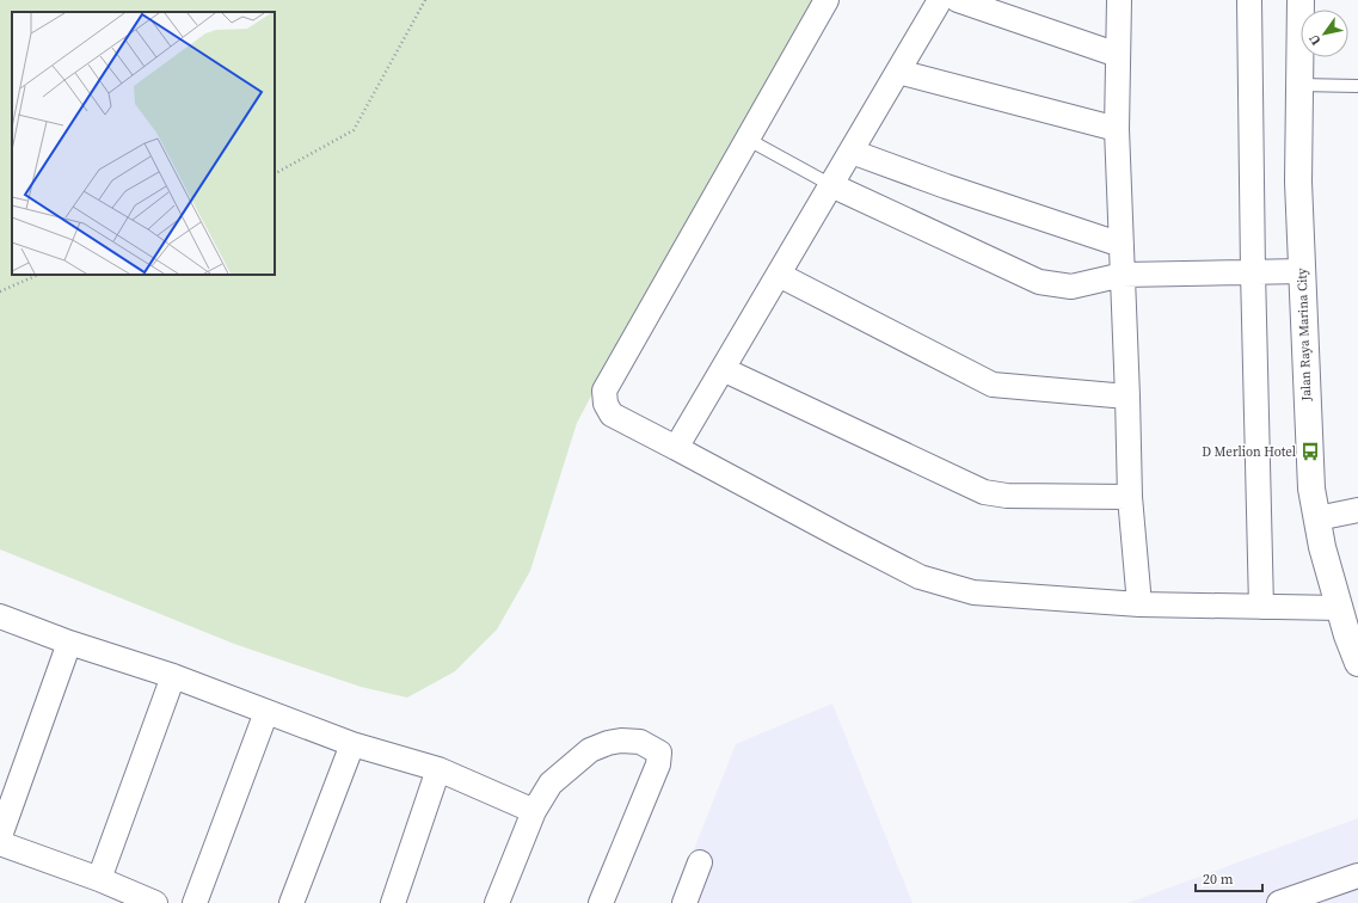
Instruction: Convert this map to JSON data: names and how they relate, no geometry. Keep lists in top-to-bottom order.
{
  "streets": {
    "main road": ["Jalan Raya Marina City"]
  },
  "places": {
    "bus stop": ["D Merlion Hotel"]
  },
  "scale_bar": "20 m",
  "north": "bottom left"
}
